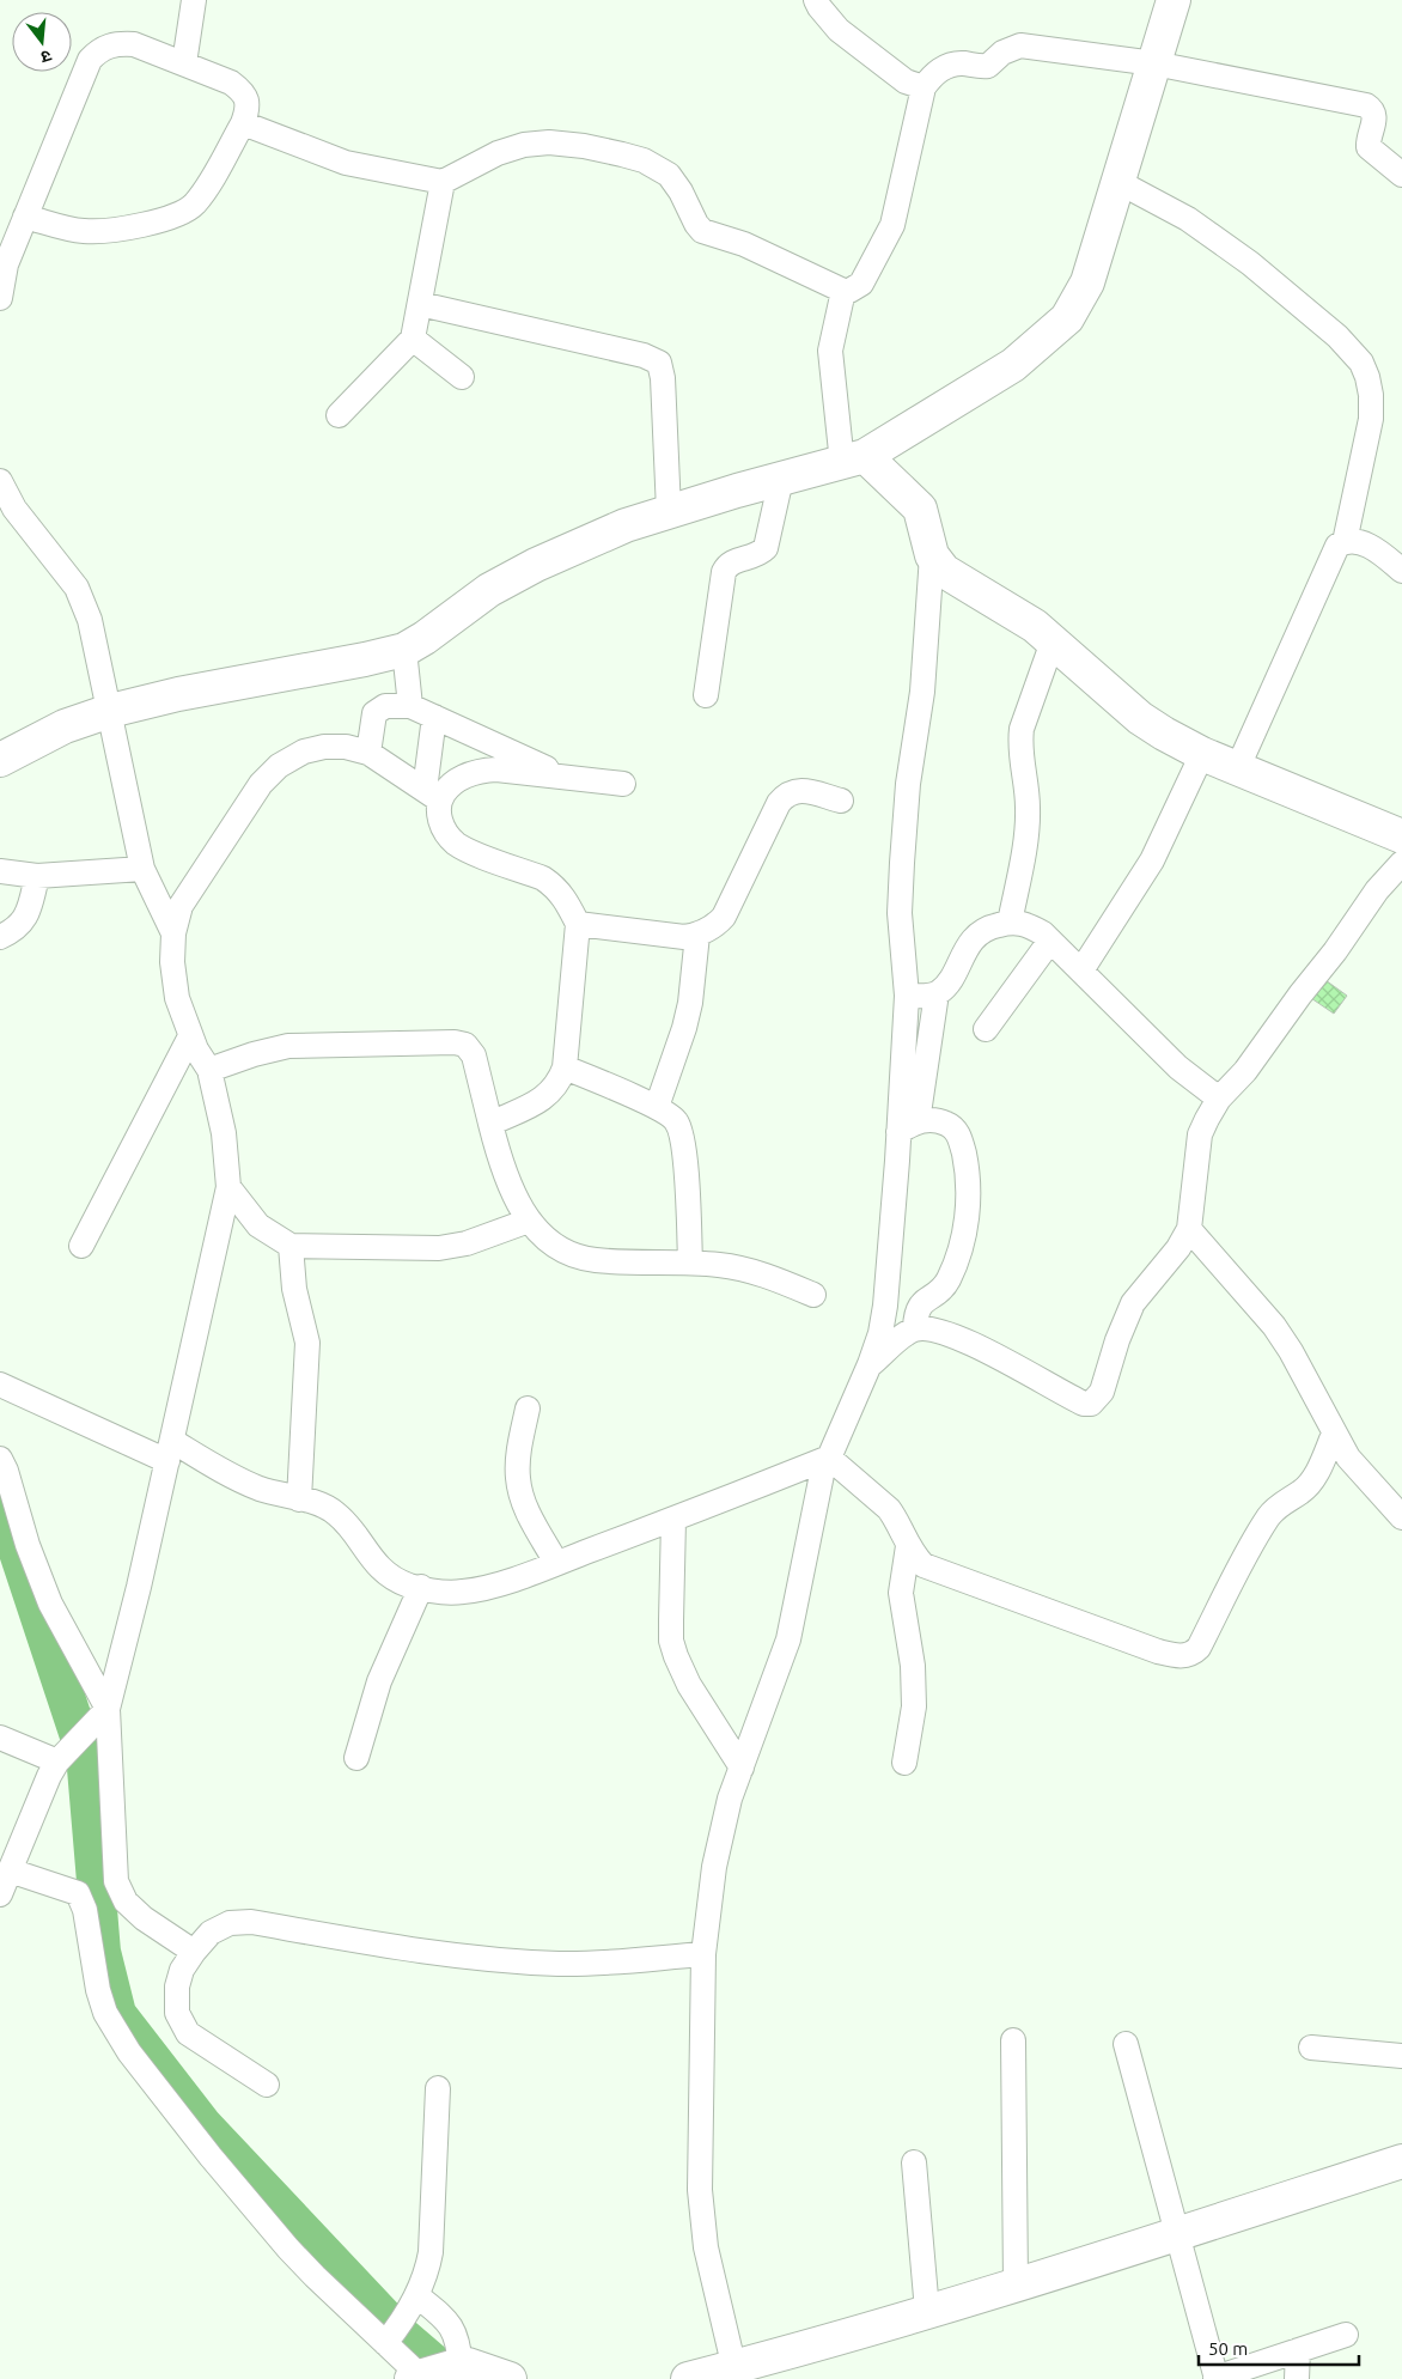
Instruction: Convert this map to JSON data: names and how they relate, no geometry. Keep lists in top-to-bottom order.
{
  "scale_bar": "50 m",
  "north": "bottom"
}
